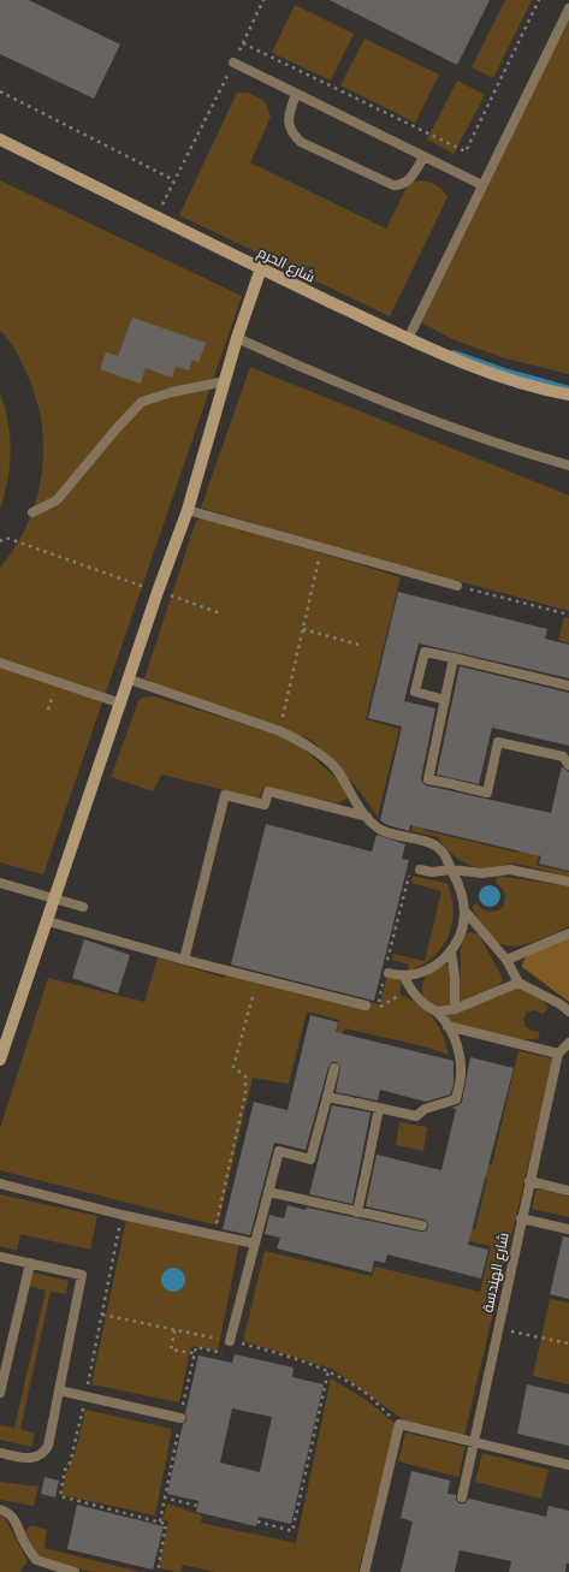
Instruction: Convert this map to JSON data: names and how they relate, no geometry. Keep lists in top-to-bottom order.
{
  "streets": {
    "street": ["شارع الحرم"],
    "lane": ["شارع الهندسة"]
  }
}
